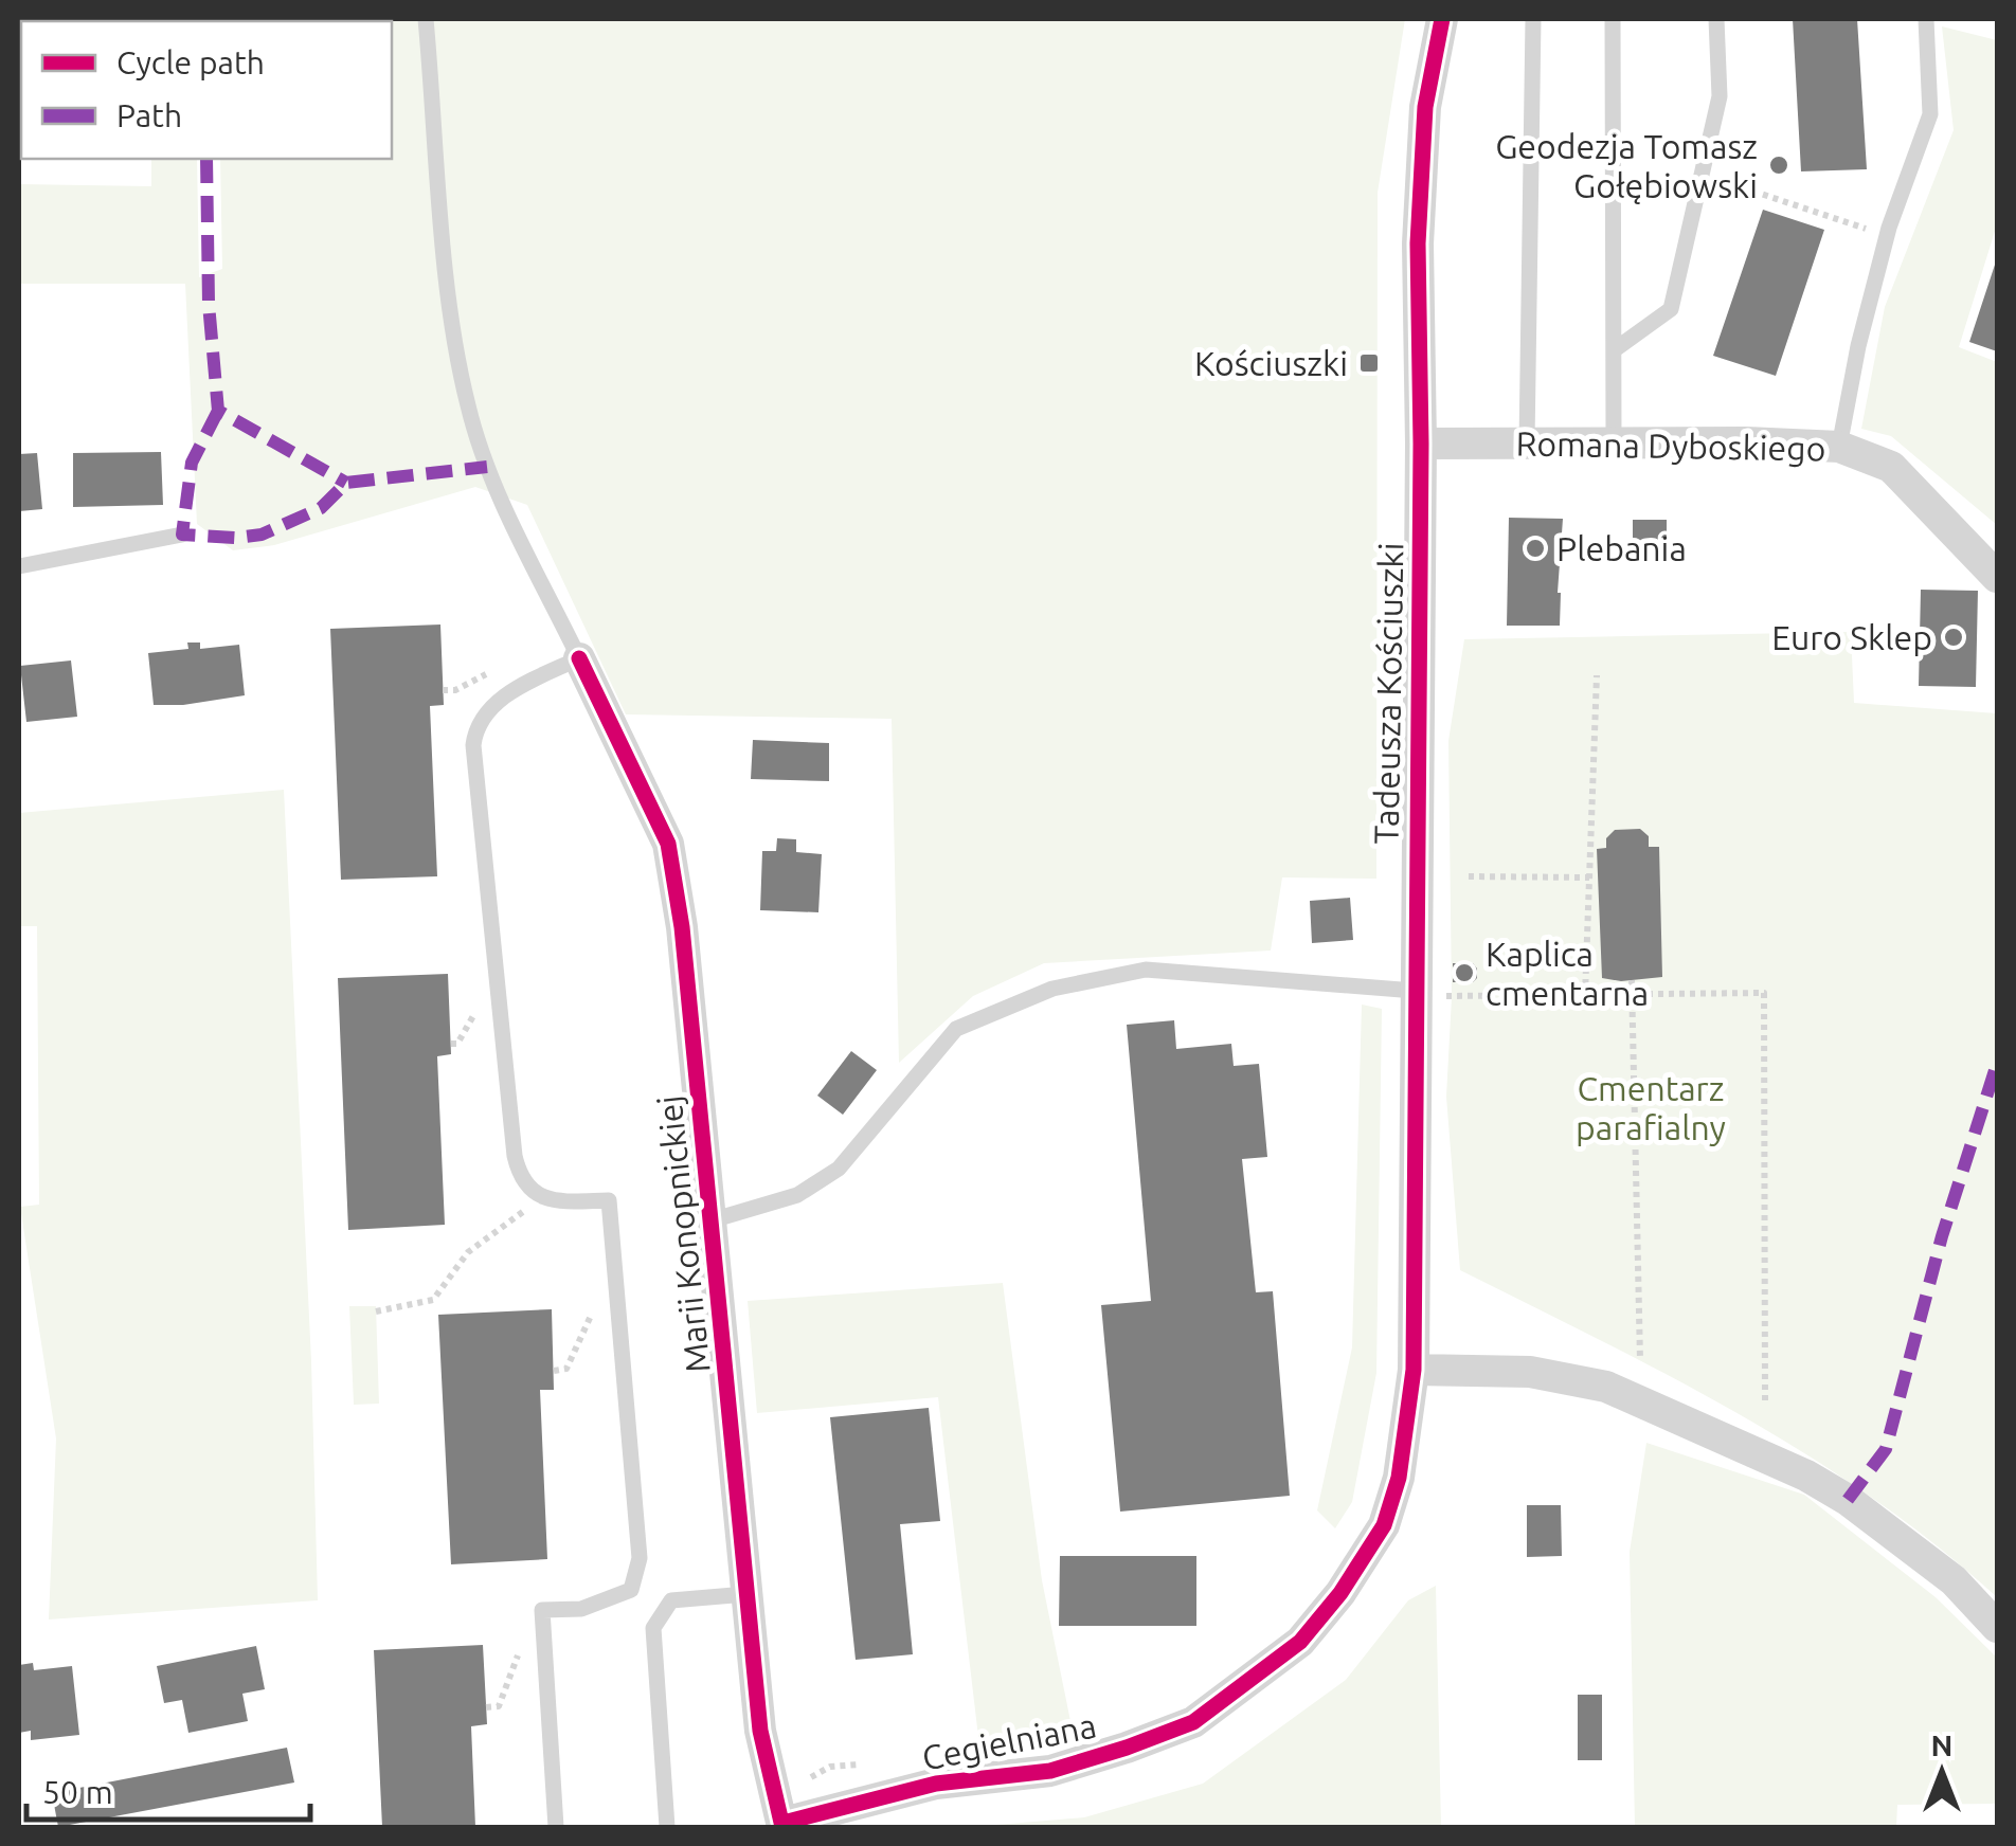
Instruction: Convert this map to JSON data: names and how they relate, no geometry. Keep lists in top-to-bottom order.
{
  "streets": {
    "street": [
      "Romana Dyboskiego",
      "Tadeusza Kościuszki",
      "Marii Konopnickiej",
      "Cegielniana"
    ]
  },
  "crossings": [
    ["Romana Dyboskiego", "Tadeusza Kościuszki"],
    ["Tadeusza Kościuszki", "Cegielniana"],
    ["Marii Konopnickiej", "Cegielniana"]
  ],
  "parks": ["Cmentarz parafialny"],
  "places": {
    "other": [
      "Geodezja Tomasz Gołębiowski",
      "Plebania",
      "Euro Sklep",
      "Kaplica cmentarna"
    ],
    "transit": ["Kościuszki"]
  },
  "legend": ["Cycle path", "Path"],
  "scale_bar": "50 m",
  "north": "top"
}
